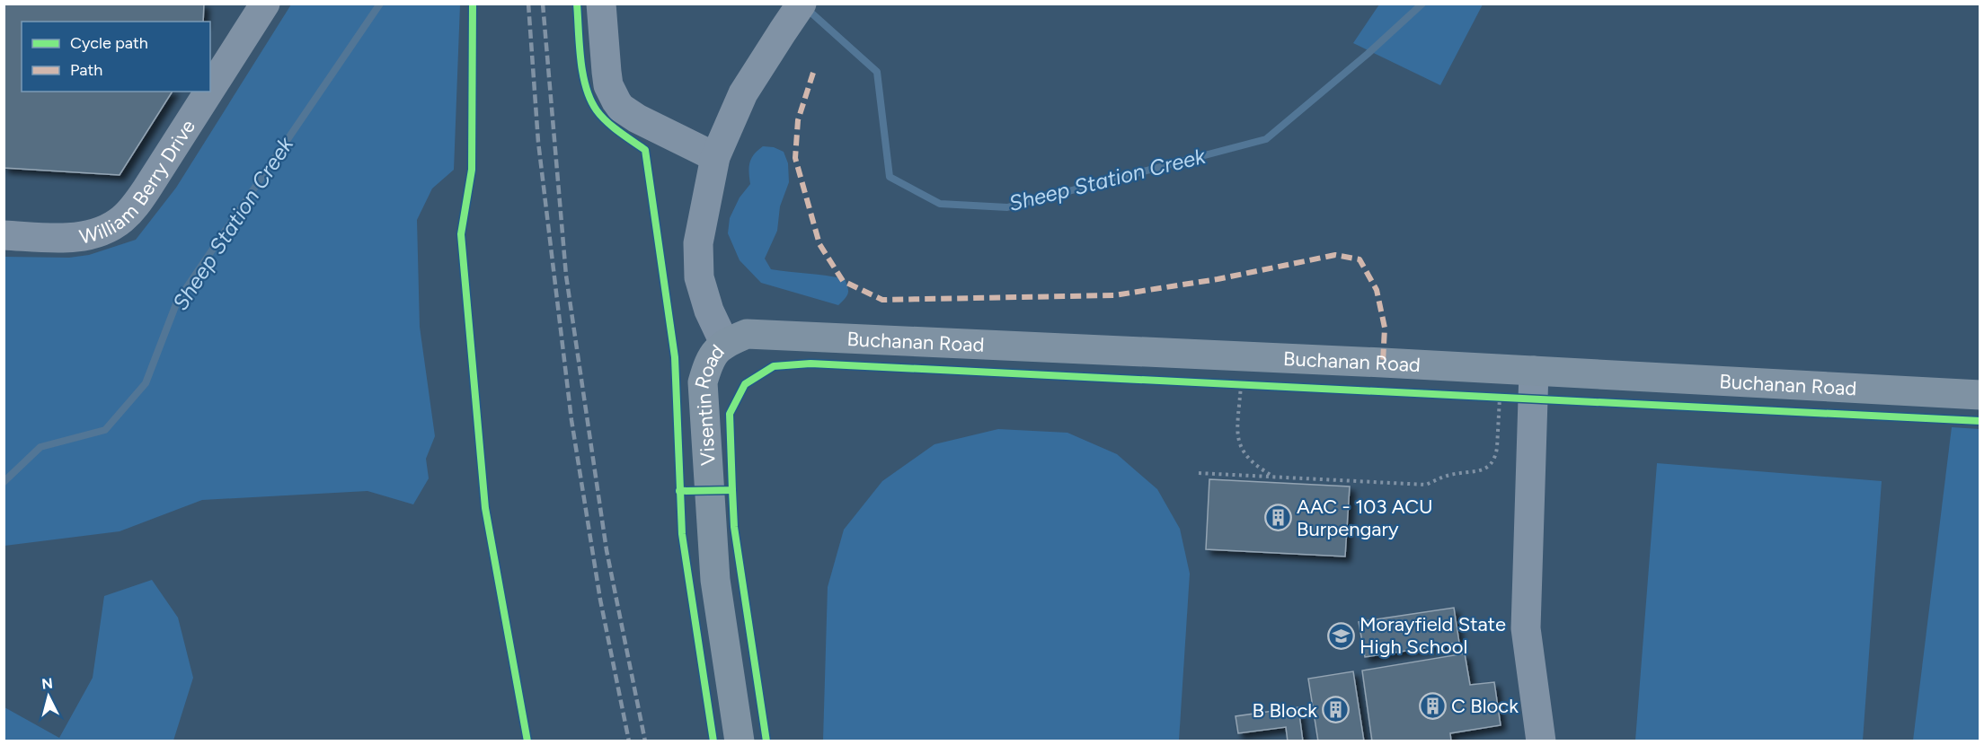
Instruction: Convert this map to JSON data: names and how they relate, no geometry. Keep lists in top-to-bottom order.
{
  "streets": {
    "main road": ["Buchanan Road", "Visentin Road"],
    "street": ["William Berry Drive"]
  },
  "crossings": [
    ["Buchanan Road", "Visentin Road"]
  ],
  "water": ["Sheep Station Creek"],
  "places": {
    "building": ["AAC - 103 ACU Burpengary", "C Block", "B Block"],
    "school or university": ["Morayfield State High School"]
  },
  "legend": ["Cycle path", "Path"],
  "north": "top"
}
